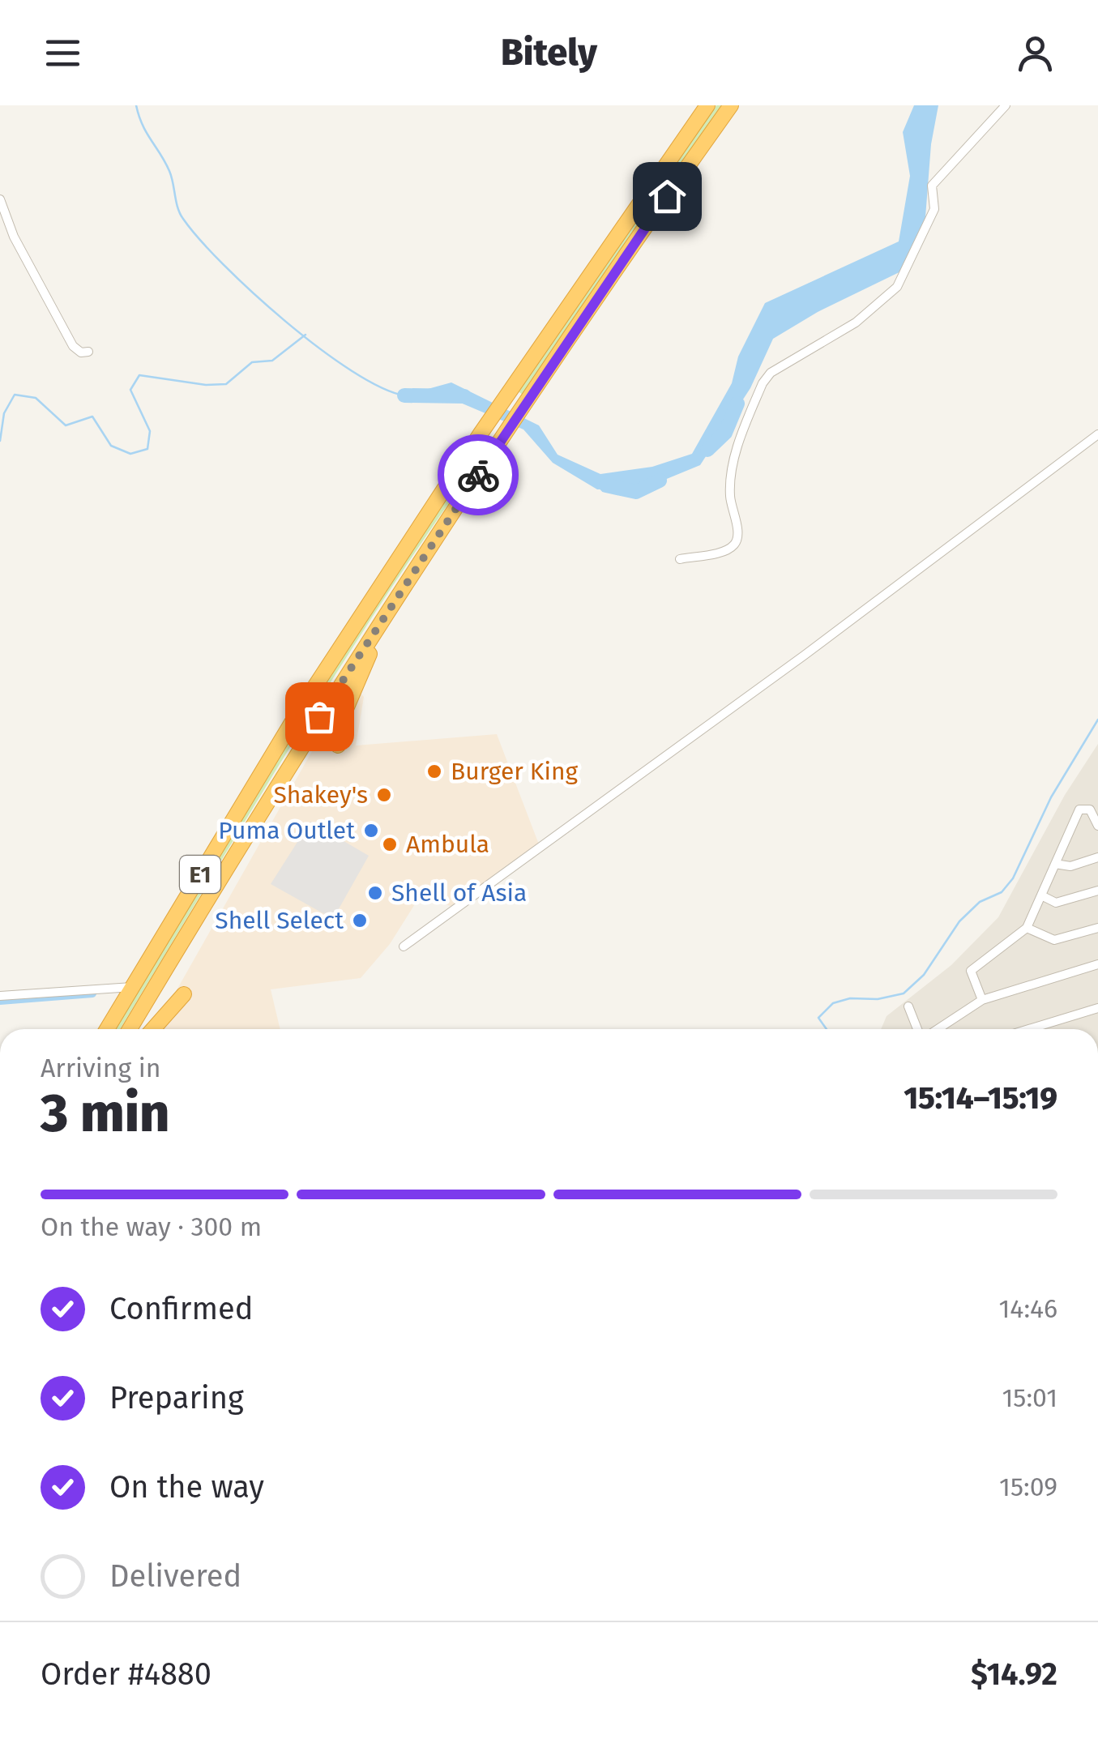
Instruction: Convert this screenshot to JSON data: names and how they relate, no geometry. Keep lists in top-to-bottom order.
{
  "streets": {
    "highway": ["E1"]
  },
  "places": [
    "Burger King",
    "Shakey's",
    "Puma Outlet",
    "Ambula",
    "Shell of Asia",
    "Shell Select"
  ],
  "page": {
    "header": "Bitely",
    "heading": ["3 min", "Arriving in", "15:14–15:19"],
    "panel": ["Order #4880", "$14.92"],
    "bar": "On the way · 300 m",
    "list": [
      ["Confirmed", "14:46"],
      ["Preparing", "15:01"],
      ["On the way", "15:09"],
      "Delivered"
    ]
  }
}
